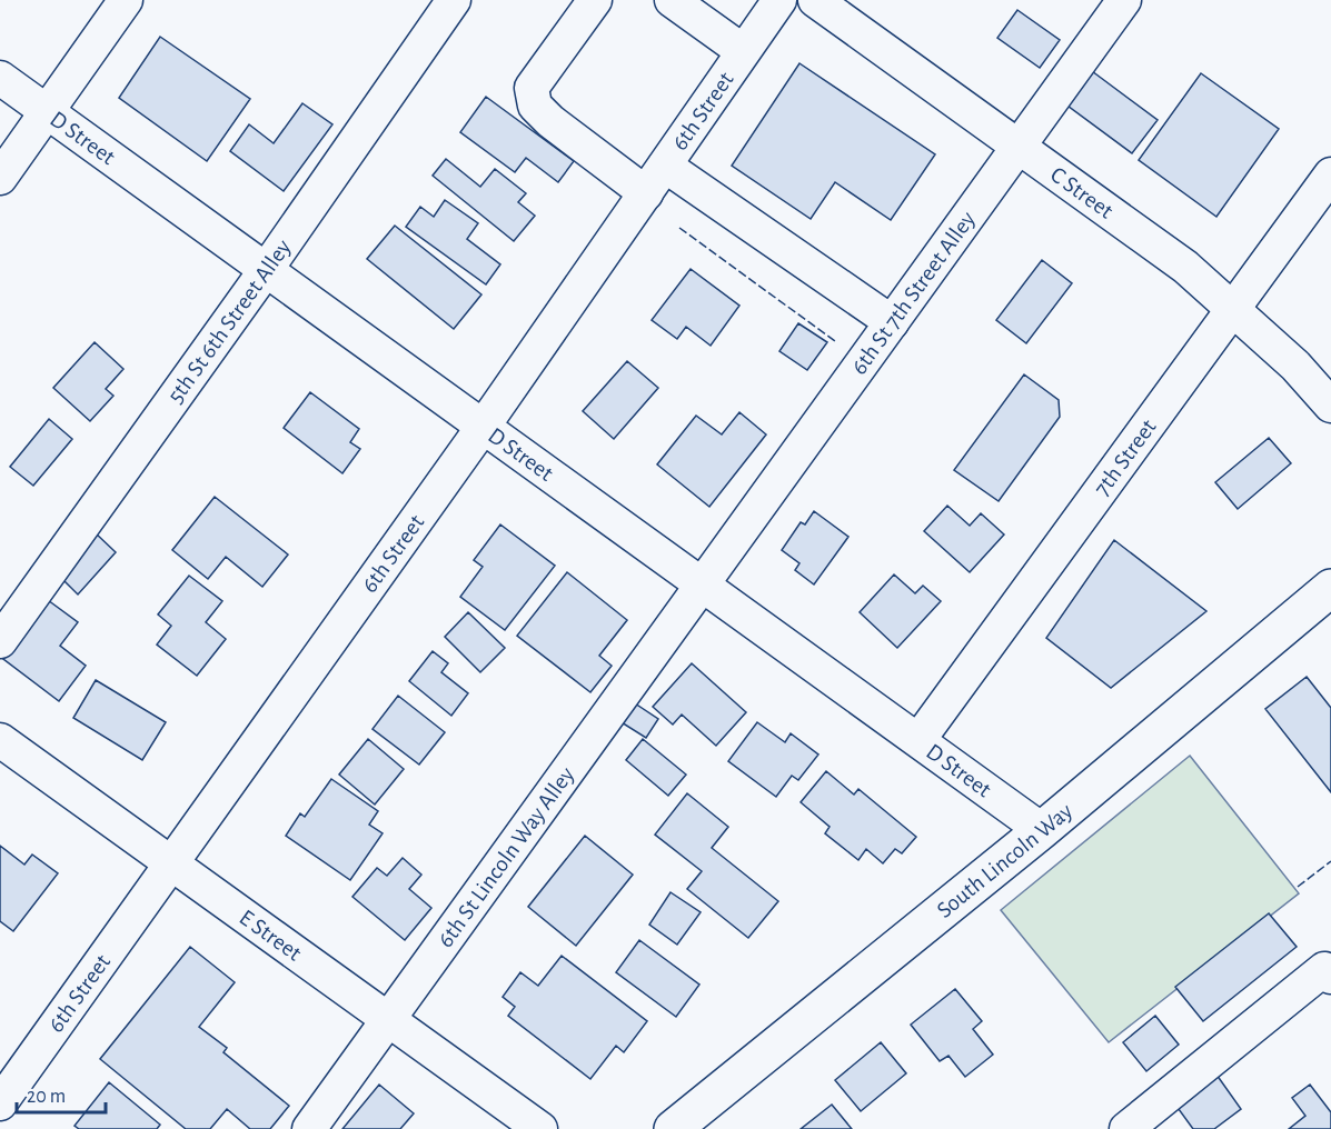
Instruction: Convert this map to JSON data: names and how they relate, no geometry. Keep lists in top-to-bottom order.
{
  "streets": {
    "main road": ["South Lincoln Way"],
    "street": [
      "6th Street",
      "D Street",
      "C Street",
      "6th St 7th Street Alley",
      "5th St 6th Street Alley",
      "7th Street",
      "6th St Lincoln Way Alley",
      "E Street"
    ]
  },
  "crossings": [
    ["6th Street", "D Street"],
    ["6th Street", "E Street"],
    ["D Street", "6th St 7th Street Alley"],
    ["D Street", "5th St 6th Street Alley"],
    ["D Street", "7th Street"],
    ["D Street", "6th St Lincoln Way Alley"],
    ["D Street", "South Lincoln Way"],
    ["C Street", "6th St 7th Street Alley"],
    ["C Street", "7th Street"],
    ["6th St 7th Street Alley", "6th St Lincoln Way Alley"],
    ["6th St Lincoln Way Alley", "E Street"]
  ],
  "scale_bar": "20 m"
}
